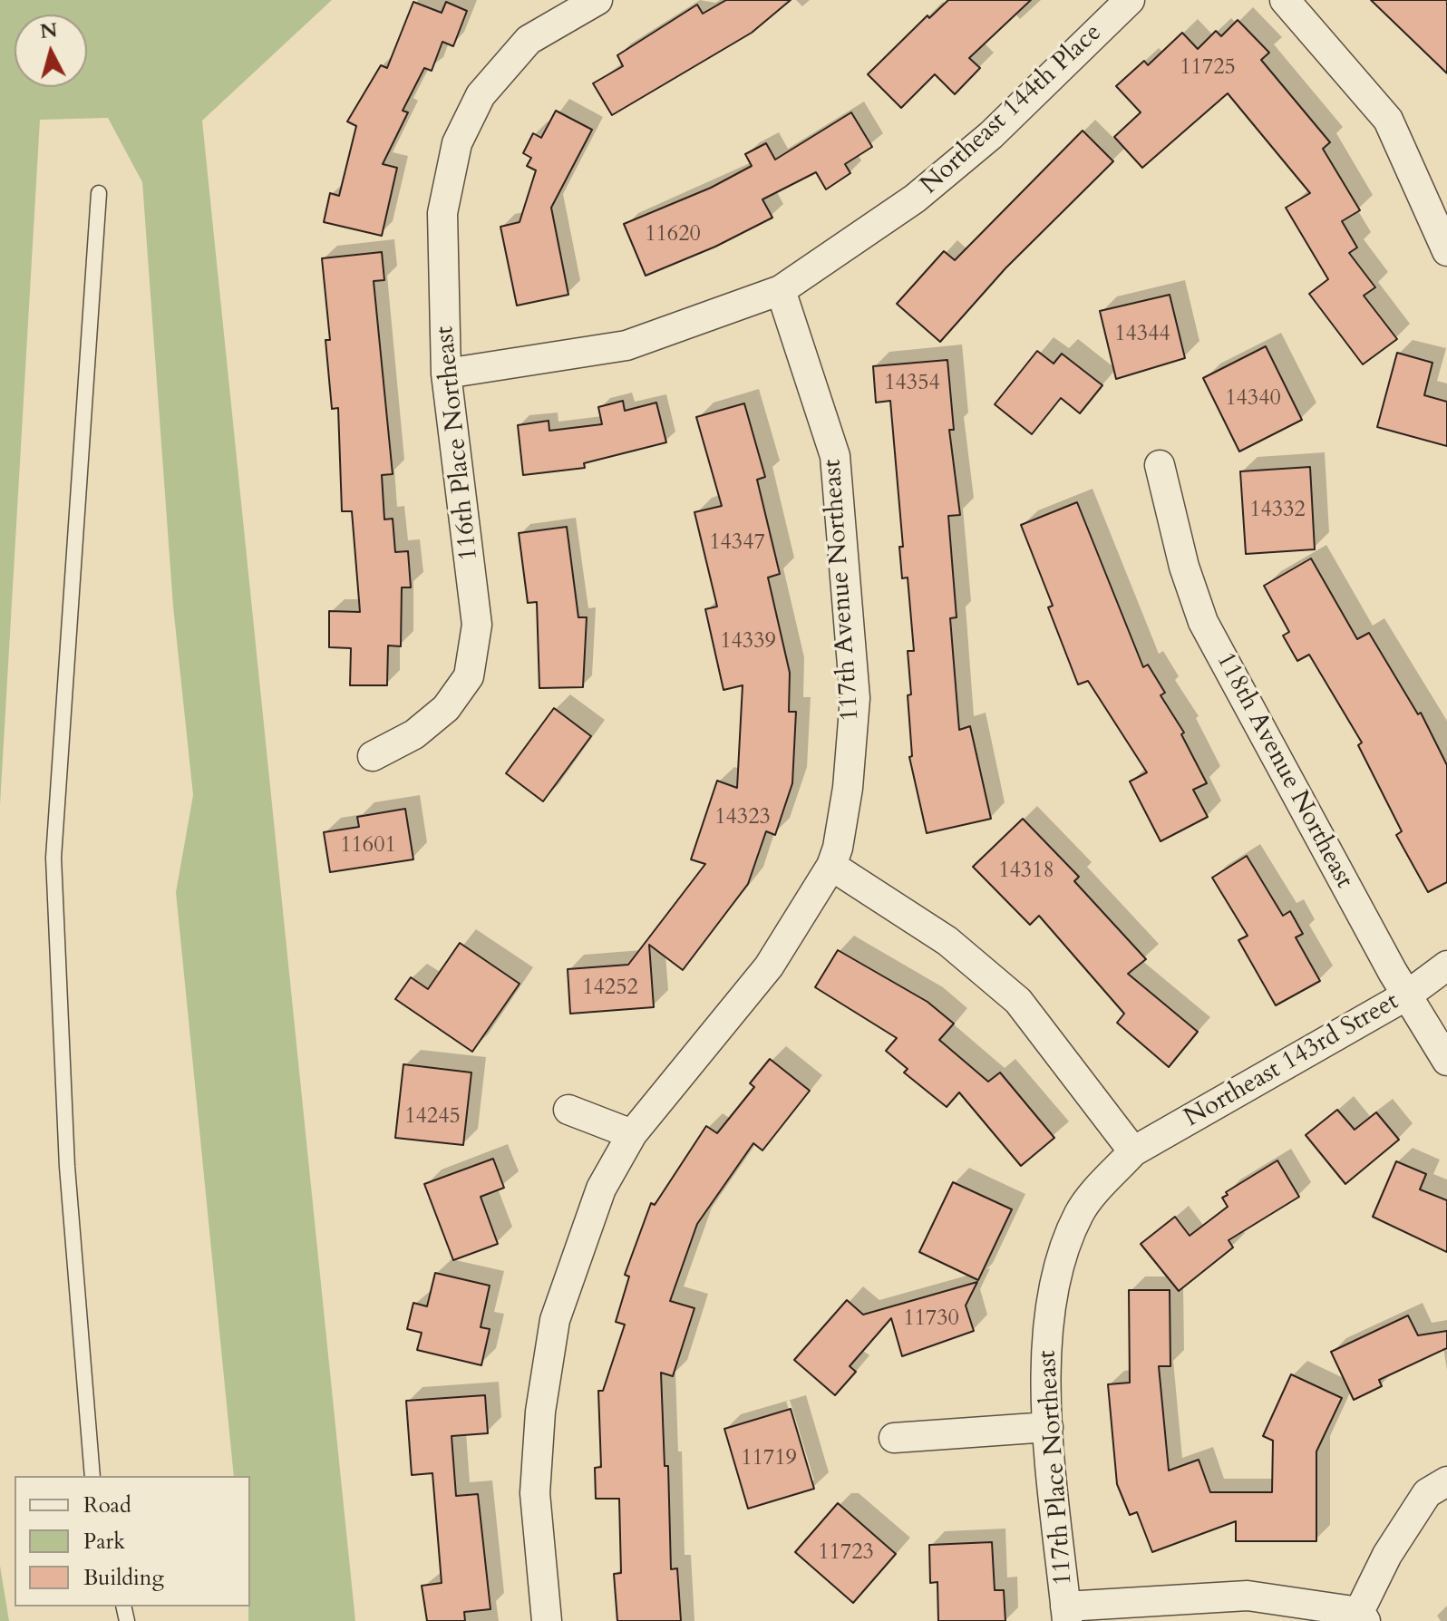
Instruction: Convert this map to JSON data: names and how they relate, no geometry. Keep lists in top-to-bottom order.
{
  "streets": {
    "street": [
      "Northeast 144th Place",
      "116th Place Northeast",
      "117th Avenue Northeast",
      "118th Avenue Northeast",
      "Northeast 143rd Street",
      "117th Place Northeast"
    ]
  },
  "crossings": [
    ["Northeast 144th Place", "116th Place Northeast"],
    ["Northeast 144th Place", "117th Avenue Northeast"],
    ["118th Avenue Northeast", "Northeast 143rd Street"],
    ["Northeast 143rd Street", "117th Place Northeast"]
  ],
  "house_numbers": [
    "11725",
    "11620",
    "14344",
    "14354",
    "14340",
    "14332",
    "14347",
    "14339",
    "14323",
    "11601",
    "14318",
    "14252",
    "14245",
    "11730",
    "11719",
    "11723"
  ],
  "legend": ["Road", "Park", "Building"],
  "north": "top"
}
